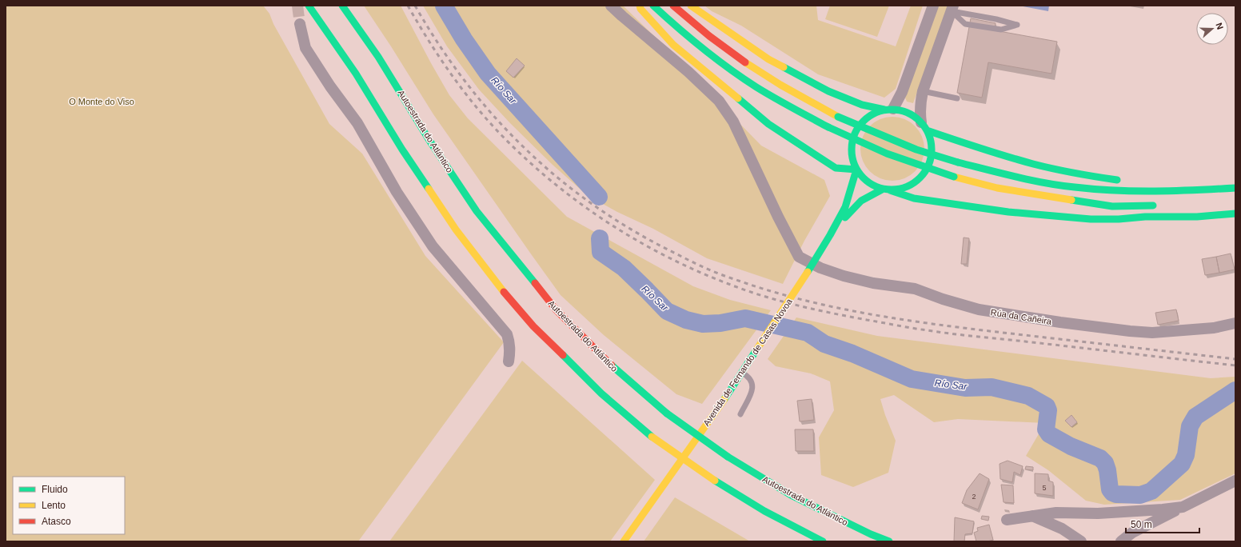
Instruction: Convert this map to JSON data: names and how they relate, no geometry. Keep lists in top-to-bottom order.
{
  "streets": {
    "main road": ["Autoestrada do Atlántico", "Avenida de Fernando de Casas Novoa"],
    "street": ["Rúa da Cañeira"]
  },
  "crossings": [
    ["Rúa da Cañeira", "Avenida de Fernando de Casas Novoa"]
  ],
  "water": ["Río Sar"],
  "parks": ["O Monte do Viso"],
  "house_numbers": ["5", "2"],
  "legend": ["Fluido", "Lento", "Atasco"],
  "scale_bar": "50 m",
  "north": "right"
}
